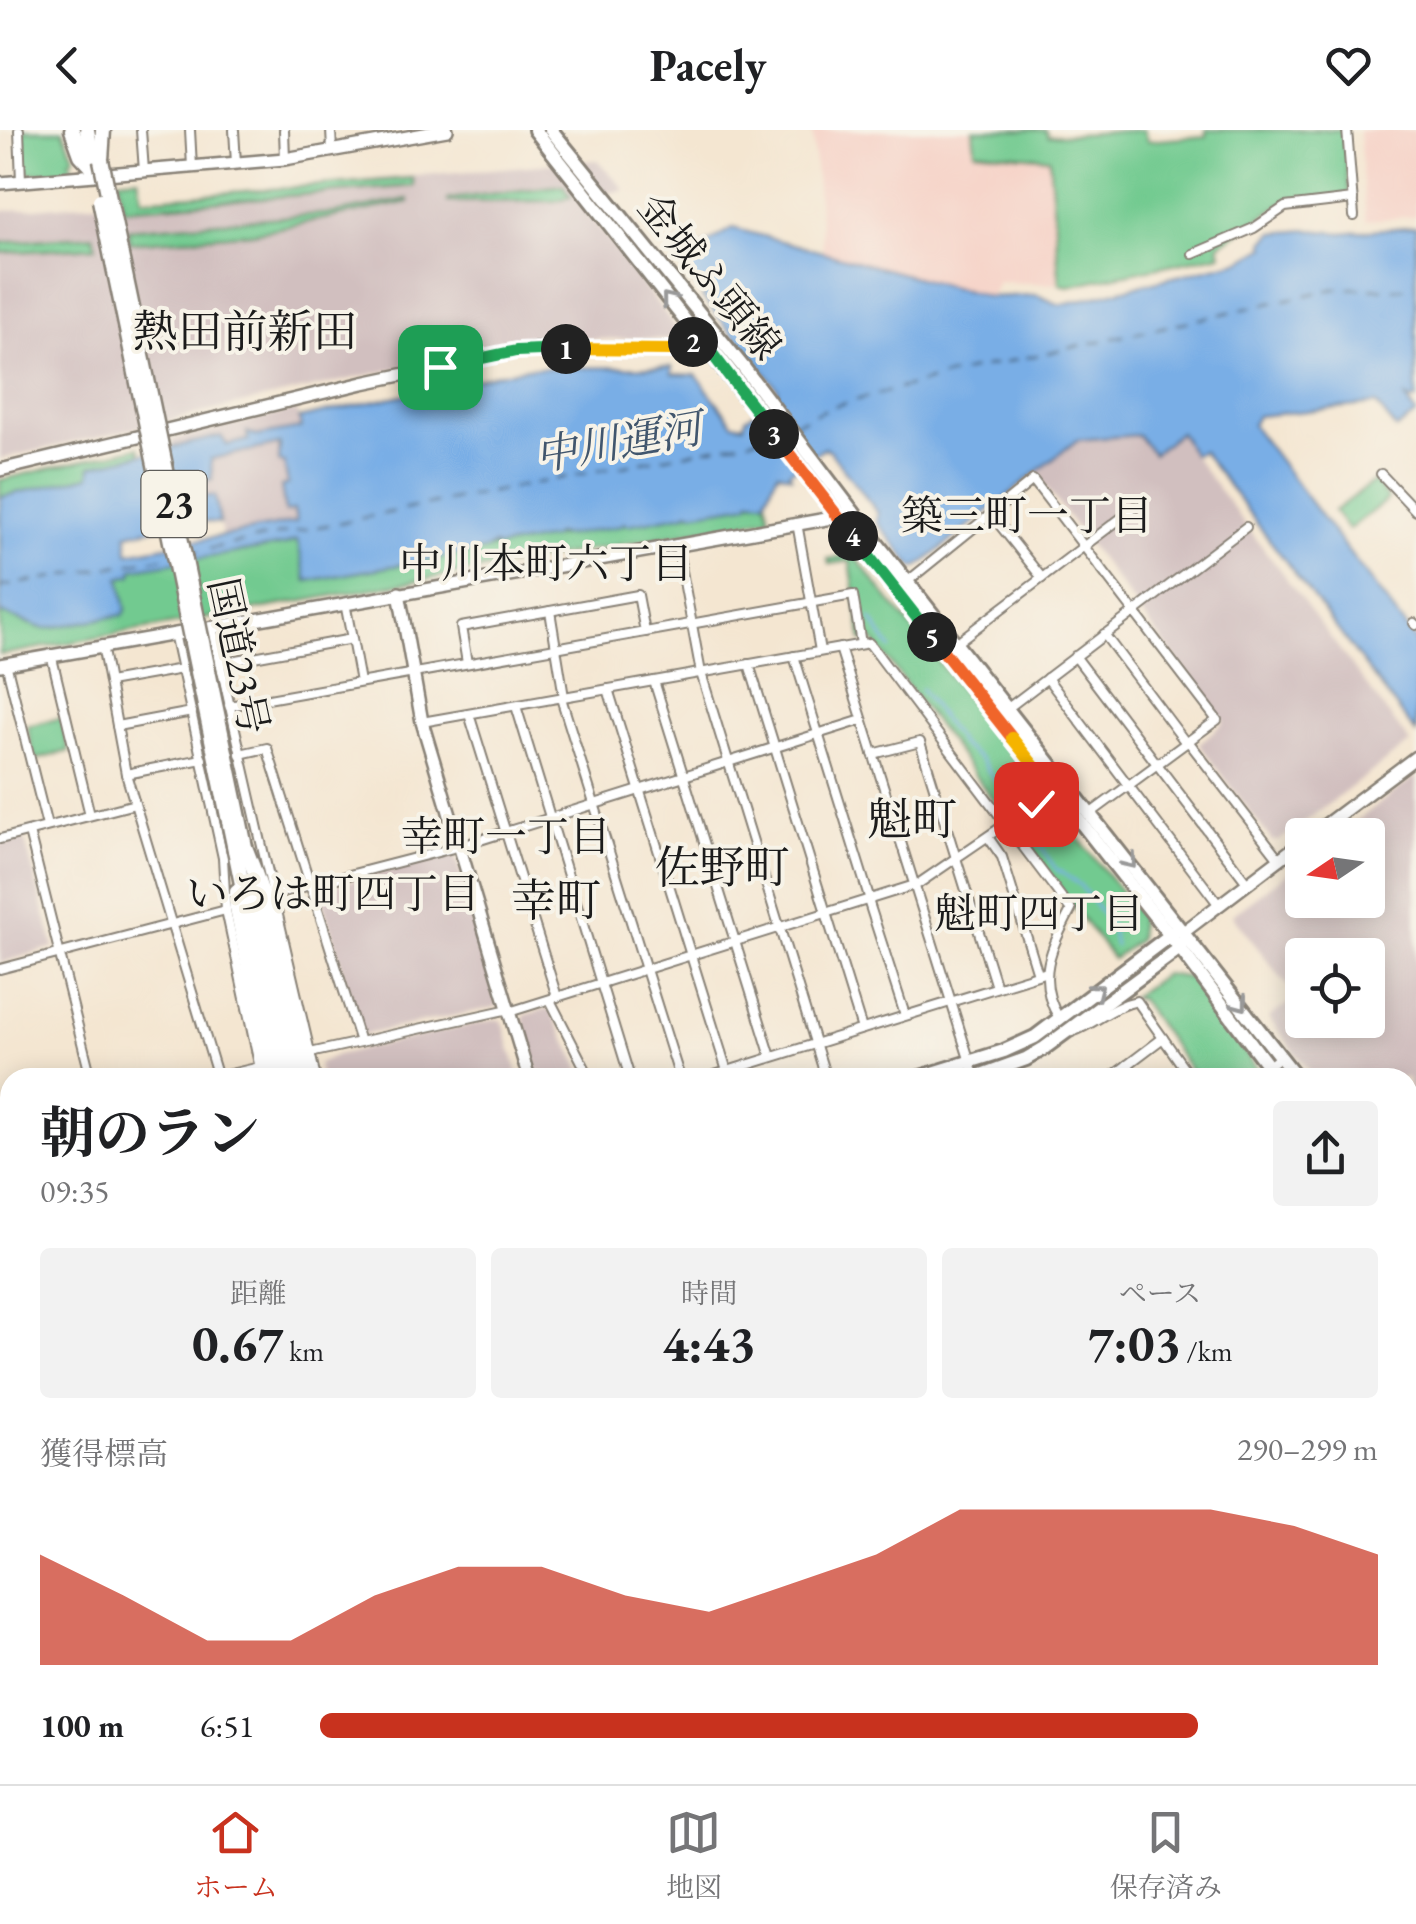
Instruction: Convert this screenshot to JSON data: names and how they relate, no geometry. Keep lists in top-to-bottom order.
{
  "streets": {
    "highway": ["23", "国道23号"],
    "main road": ["金城ふ頭線"]
  },
  "crossings": [
    ["23", "国道23号"]
  ],
  "districts": [
    "熱田前新田",
    "築三町一丁目",
    "中川本町六丁目",
    "魁町",
    "幸町一丁目",
    "佐野町",
    "いろは町四丁目",
    "幸町",
    "魁町四丁目"
  ],
  "water": ["中川運河"],
  "north": "left",
  "page": {
    "header": "Pacely",
    "pins": [
      "2",
      "1",
      "3",
      "4",
      "5"
    ],
    "heading": ["朝のラン", "09:35"],
    "stats": [
      ["距離", "0.67 km"],
      ["時間", "4:43"],
      ["ペース", "7:03 /km"]
    ],
    "chart": ["獲得標高", "290–299 m"],
    "list": [
      {
        "name": "100 m",
        "note": "6:51"
      }
    ],
    "tabs": ["ホーム", "地図", "保存済み"]
  }
}
